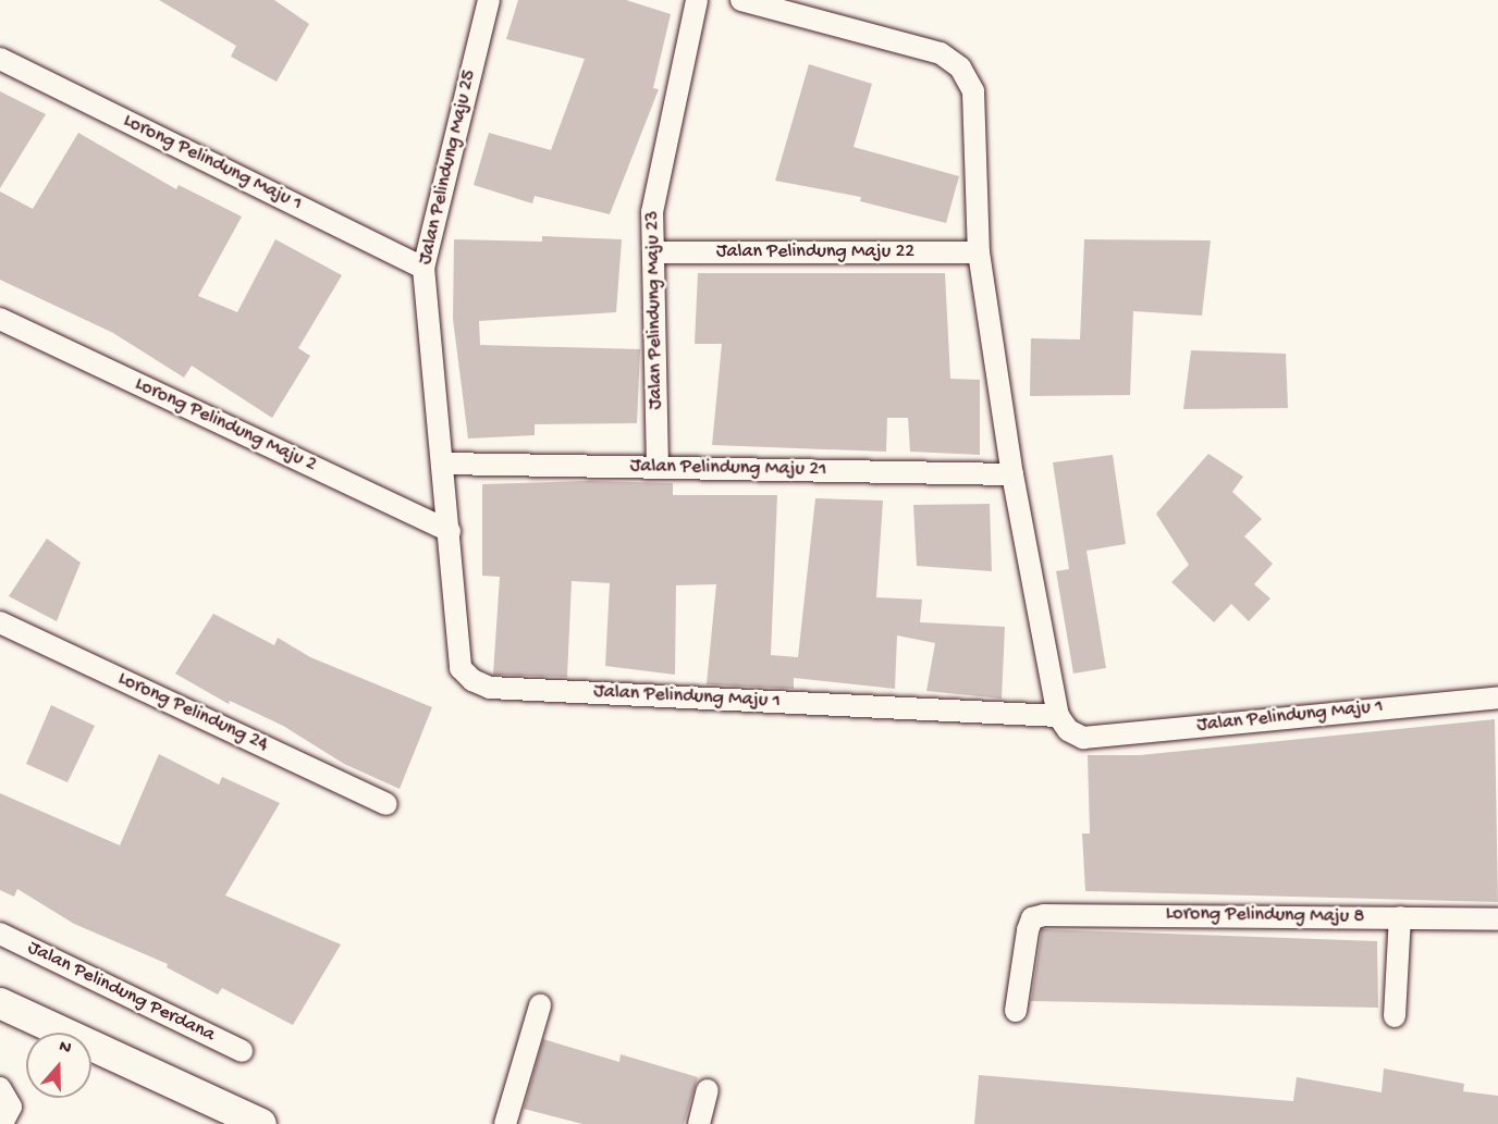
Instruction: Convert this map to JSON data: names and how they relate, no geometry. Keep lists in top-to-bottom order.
{
  "streets": {
    "street": [
      "Lorong Pelindung Maju 1",
      "Jalan Pelindung Maju 25",
      "Jalan Pelindung Maju 22",
      "Jalan Pelindung Maju 23",
      "Lorong Pelindung Maju 2",
      "Jalan Pelindung Maju 21",
      "Jalan Pelindung Maju 1",
      "Lorong Pelindung 24",
      "Lorong Pelindung Maju 8",
      "Jalan Pelindung Perdana"
    ]
  },
  "crossings": [
    ["Lorong Pelindung Maju 1", "Jalan Pelindung Maju 25"],
    ["Jalan Pelindung Maju 25", "Lorong Pelindung Maju 2"],
    ["Jalan Pelindung Maju 25", "Jalan Pelindung Maju 21"],
    ["Jalan Pelindung Maju 25", "Jalan Pelindung Maju 1"],
    ["Jalan Pelindung Maju 22", "Jalan Pelindung Maju 23"],
    ["Jalan Pelindung Maju 23", "Jalan Pelindung Maju 21"],
    ["Lorong Pelindung Maju 2", "Jalan Pelindung Maju 1"]
  ],
  "north": "top"
}
